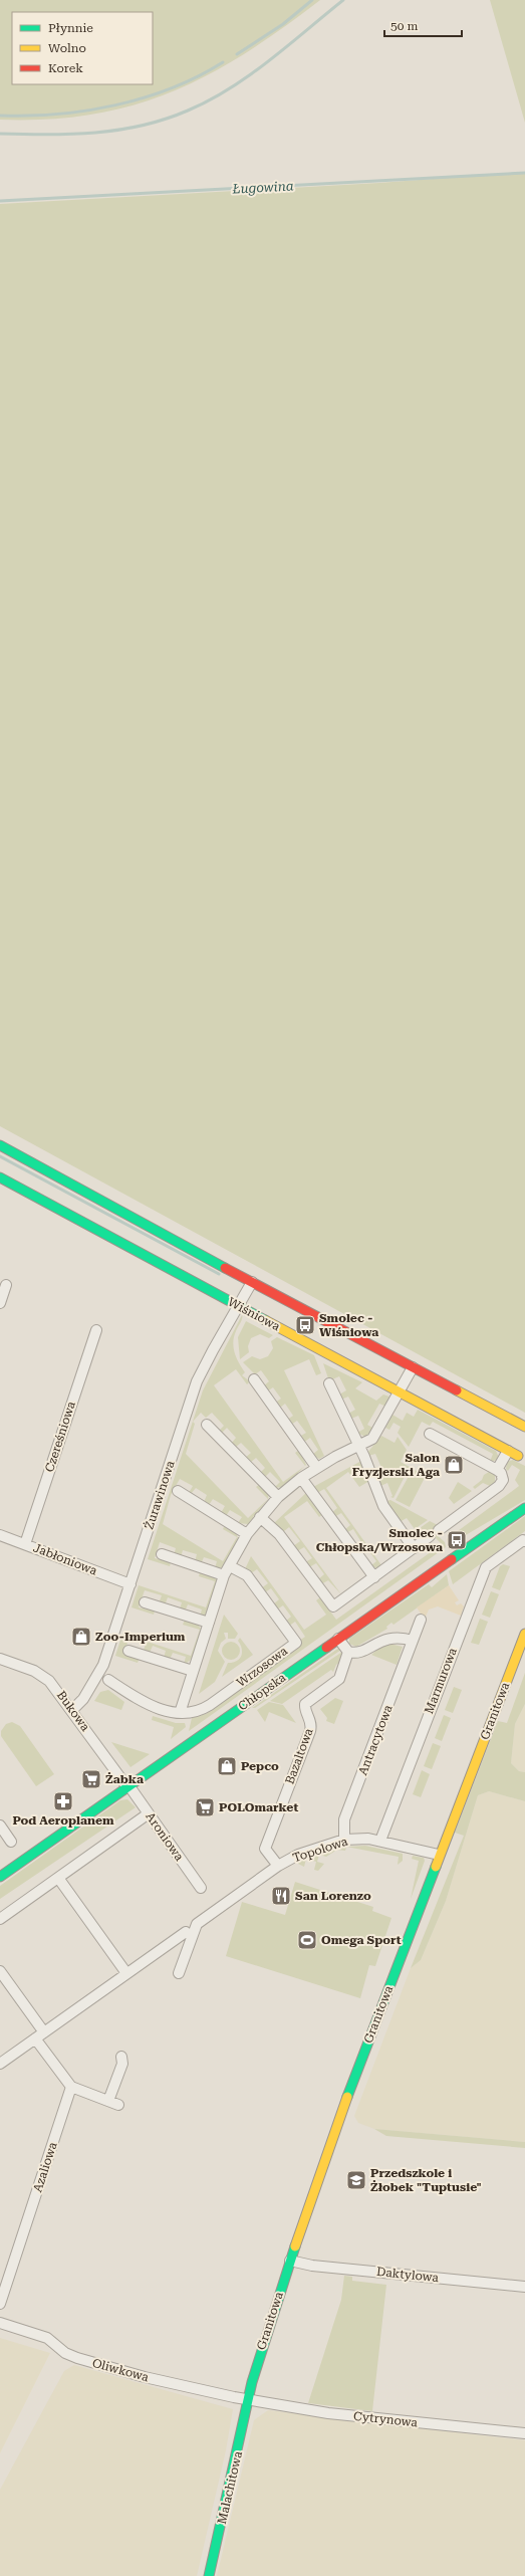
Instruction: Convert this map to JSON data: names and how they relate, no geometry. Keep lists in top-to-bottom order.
{
  "streets": {
    "street": [
      "Wiśniowa",
      "Czereśniowa",
      "Żurawinowa",
      "Jabłoniowa",
      "Wrzosowa",
      "Marmurowa",
      "Chłopska",
      "Bukowa",
      "Granitowa",
      "Antracytowa",
      "Bazaltowa",
      "Aroniowa",
      "Topolowa",
      "Azaliowa",
      "Daktylowa",
      "Oliwkowa",
      "Cytrynowa",
      "Malachitowa"
    ]
  },
  "crossings": [
    ["Wiśniowa", "Żurawinowa"],
    ["Czereśniowa", "Jabłoniowa"],
    ["Żurawinowa", "Jabłoniowa"],
    ["Żurawinowa", "Bukowa"],
    ["Marmurowa", "Topolowa"],
    ["Chłopska", "Bukowa"],
    ["Chłopska", "Aroniowa"],
    ["Bukowa", "Aroniowa"],
    ["Granitowa", "Topolowa"],
    ["Granitowa", "Daktylowa"],
    ["Granitowa", "Oliwkowa"],
    ["Granitowa", "Cytrynowa"],
    ["Granitowa", "Malachitowa"],
    ["Antracytowa", "Topolowa"],
    ["Bazaltowa", "Topolowa"],
    ["Oliwkowa", "Cytrynowa"],
    ["Oliwkowa", "Malachitowa"],
    ["Cytrynowa", "Malachitowa"]
  ],
  "water": ["Ługowina"],
  "places": {
    "bus stop": ["Smolec - Wiśniowa", "Smolec - Chłopska/Wrzosowa"],
    "shop": ["Salon Fryzjerski Aga", "Zoo-Imperium", "Pepco"],
    "supermarket": ["Żabka", "POLOmarket"],
    "pharmacy": ["Pod Aeroplanem"],
    "restaurant": ["San Lorenzo"],
    "sports": ["Omega Sport"],
    "school or university": ["Przedszkole i Żłobek \"Tuptusie\""]
  },
  "legend": ["Płynnie", "Wolno", "Korek"],
  "scale_bar": "50 m"
}
